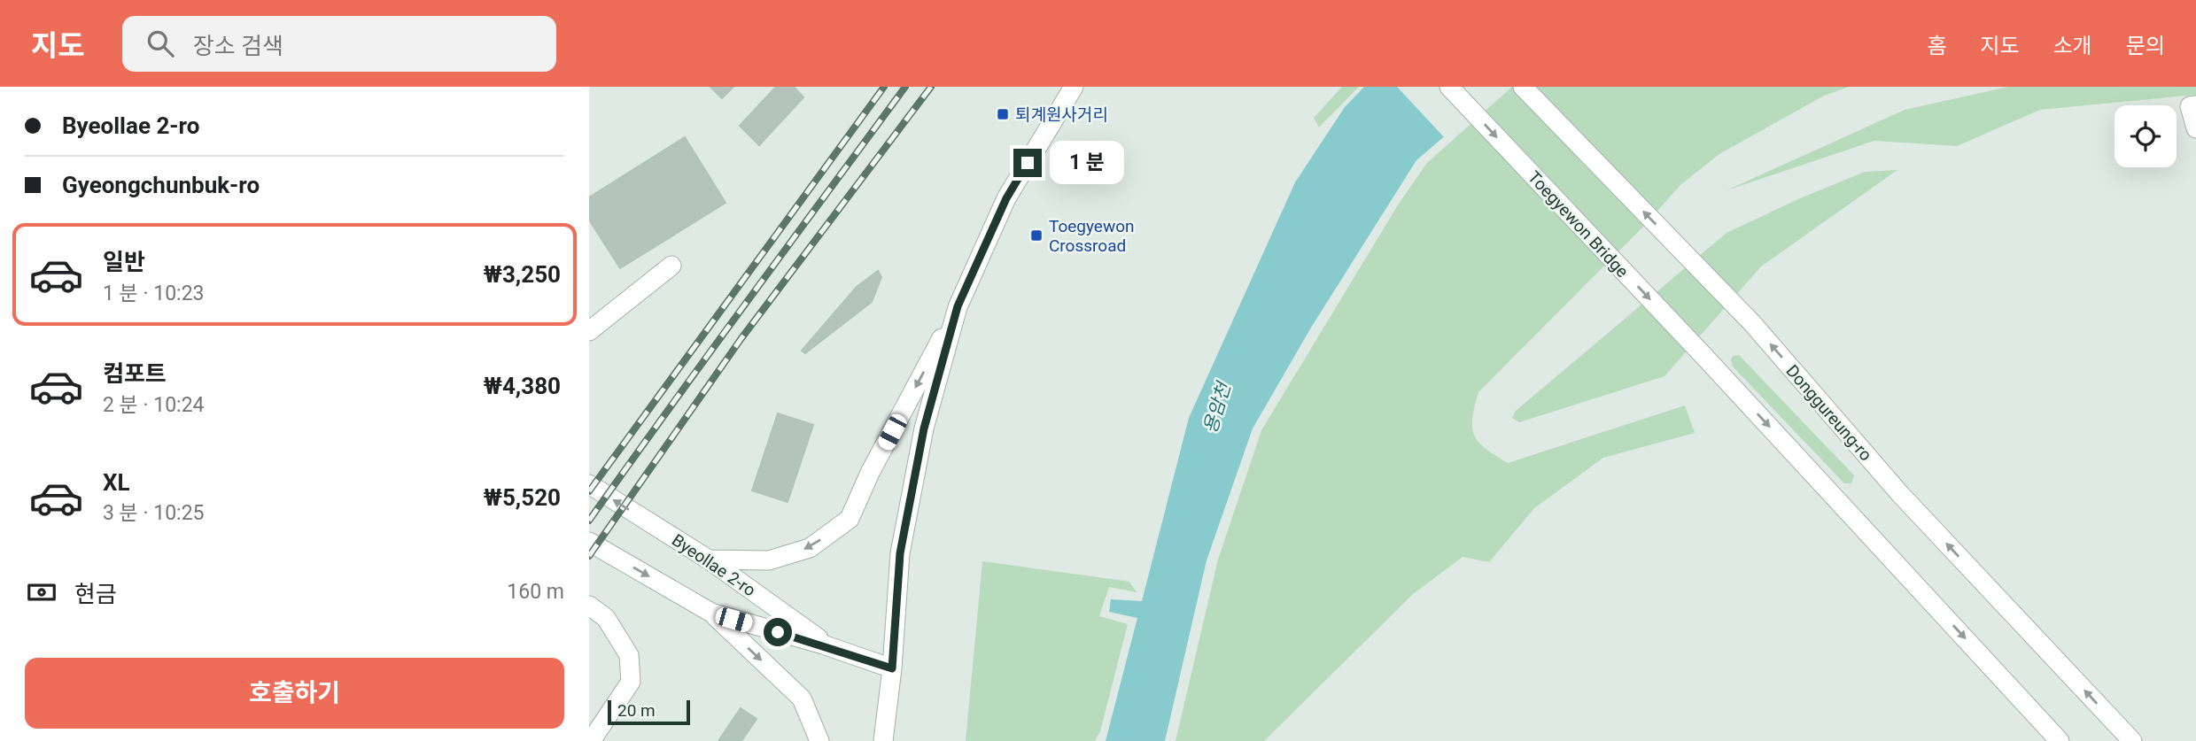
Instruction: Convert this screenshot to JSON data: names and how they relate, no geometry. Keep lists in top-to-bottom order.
{
  "streets": {
    "street": ["Toegyewon Bridge", "Donggureung-ro", "Byeollae 2-ro"]
  },
  "one_way": ["Toegyewon Bridge", "Donggureung-ro"],
  "water": ["용암천"],
  "places": {
    "transit": ["퇴계원사거리", "Toegyewon Crossroad"]
  },
  "scale_bar": "20 m",
  "page": {
    "header": "지도",
    "search": "장소 검색",
    "nav": [
      "홈",
      "지도",
      "소개",
      "문의"
    ],
    "banner": ["Byeollae 2-ro", "Gyeongchunbuk-ro"],
    "bubble": "1 분",
    "list": [
      {
        "name": "일반",
        "note": "1 분 · 10:23",
        "value": "₩3,250"
      },
      {
        "name": "컴포트",
        "note": "2 분 · 10:24",
        "value": "₩4,380"
      },
      {
        "name": "XL",
        "note": "3 분 · 10:25",
        "value": "₩5,520"
      }
    ],
    "pay": ["현금", "160 m"],
    "buttons": "호출하기",
    "scale": "20 m"
  }
}
